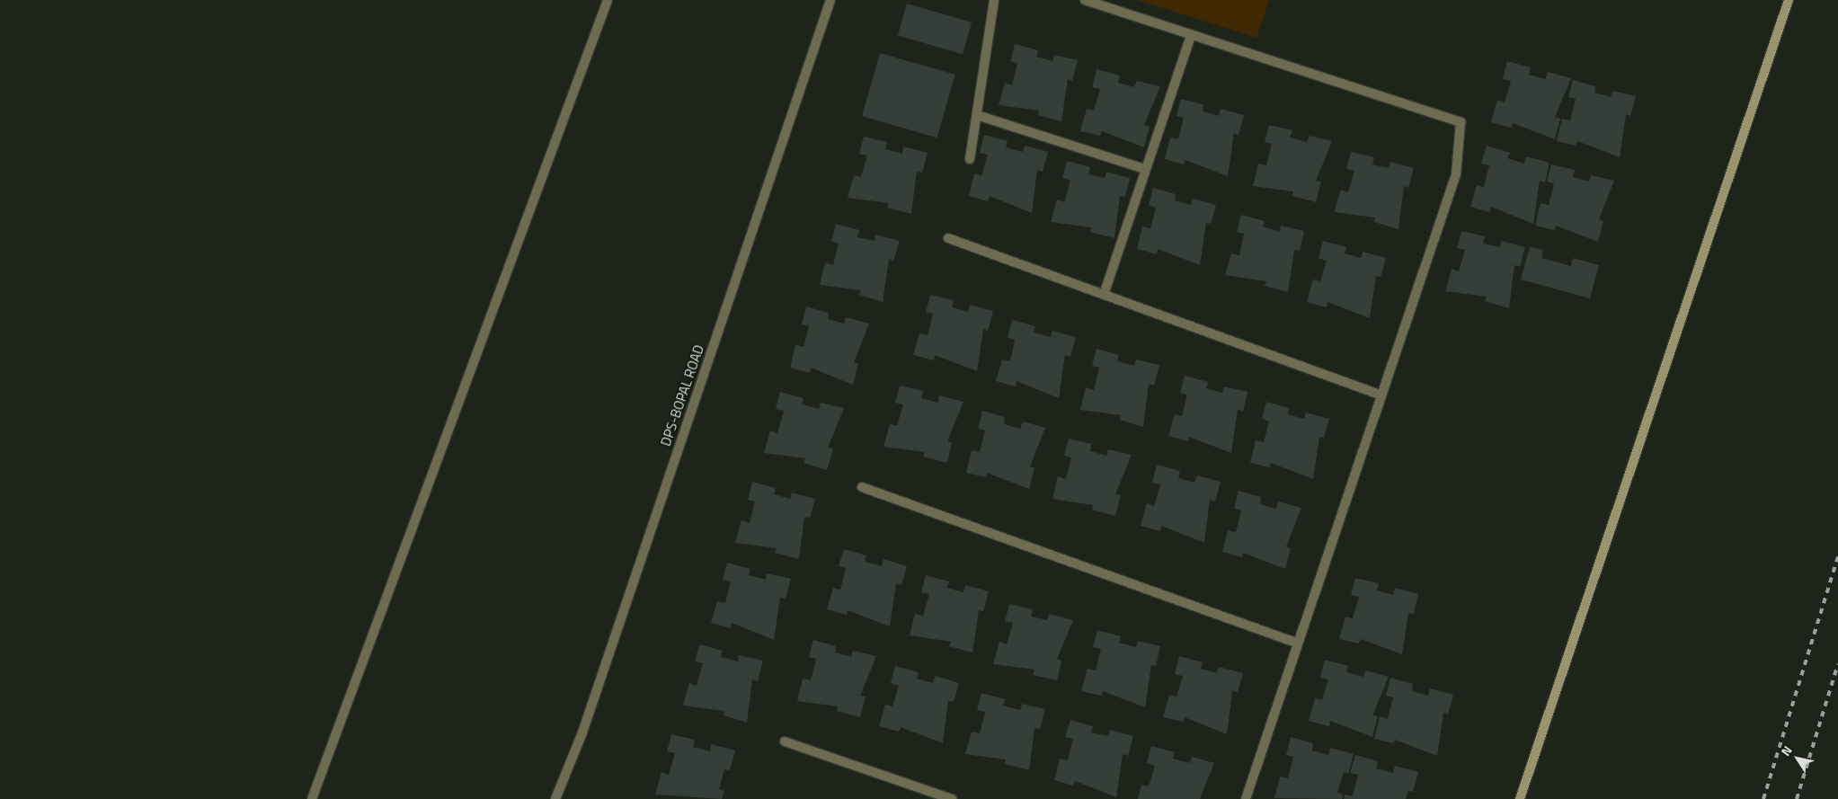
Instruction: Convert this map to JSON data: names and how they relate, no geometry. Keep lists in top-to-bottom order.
{
  "streets": {
    "street": ["DPS-BOPAL ROAD"]
  },
  "north": "top left"
}
